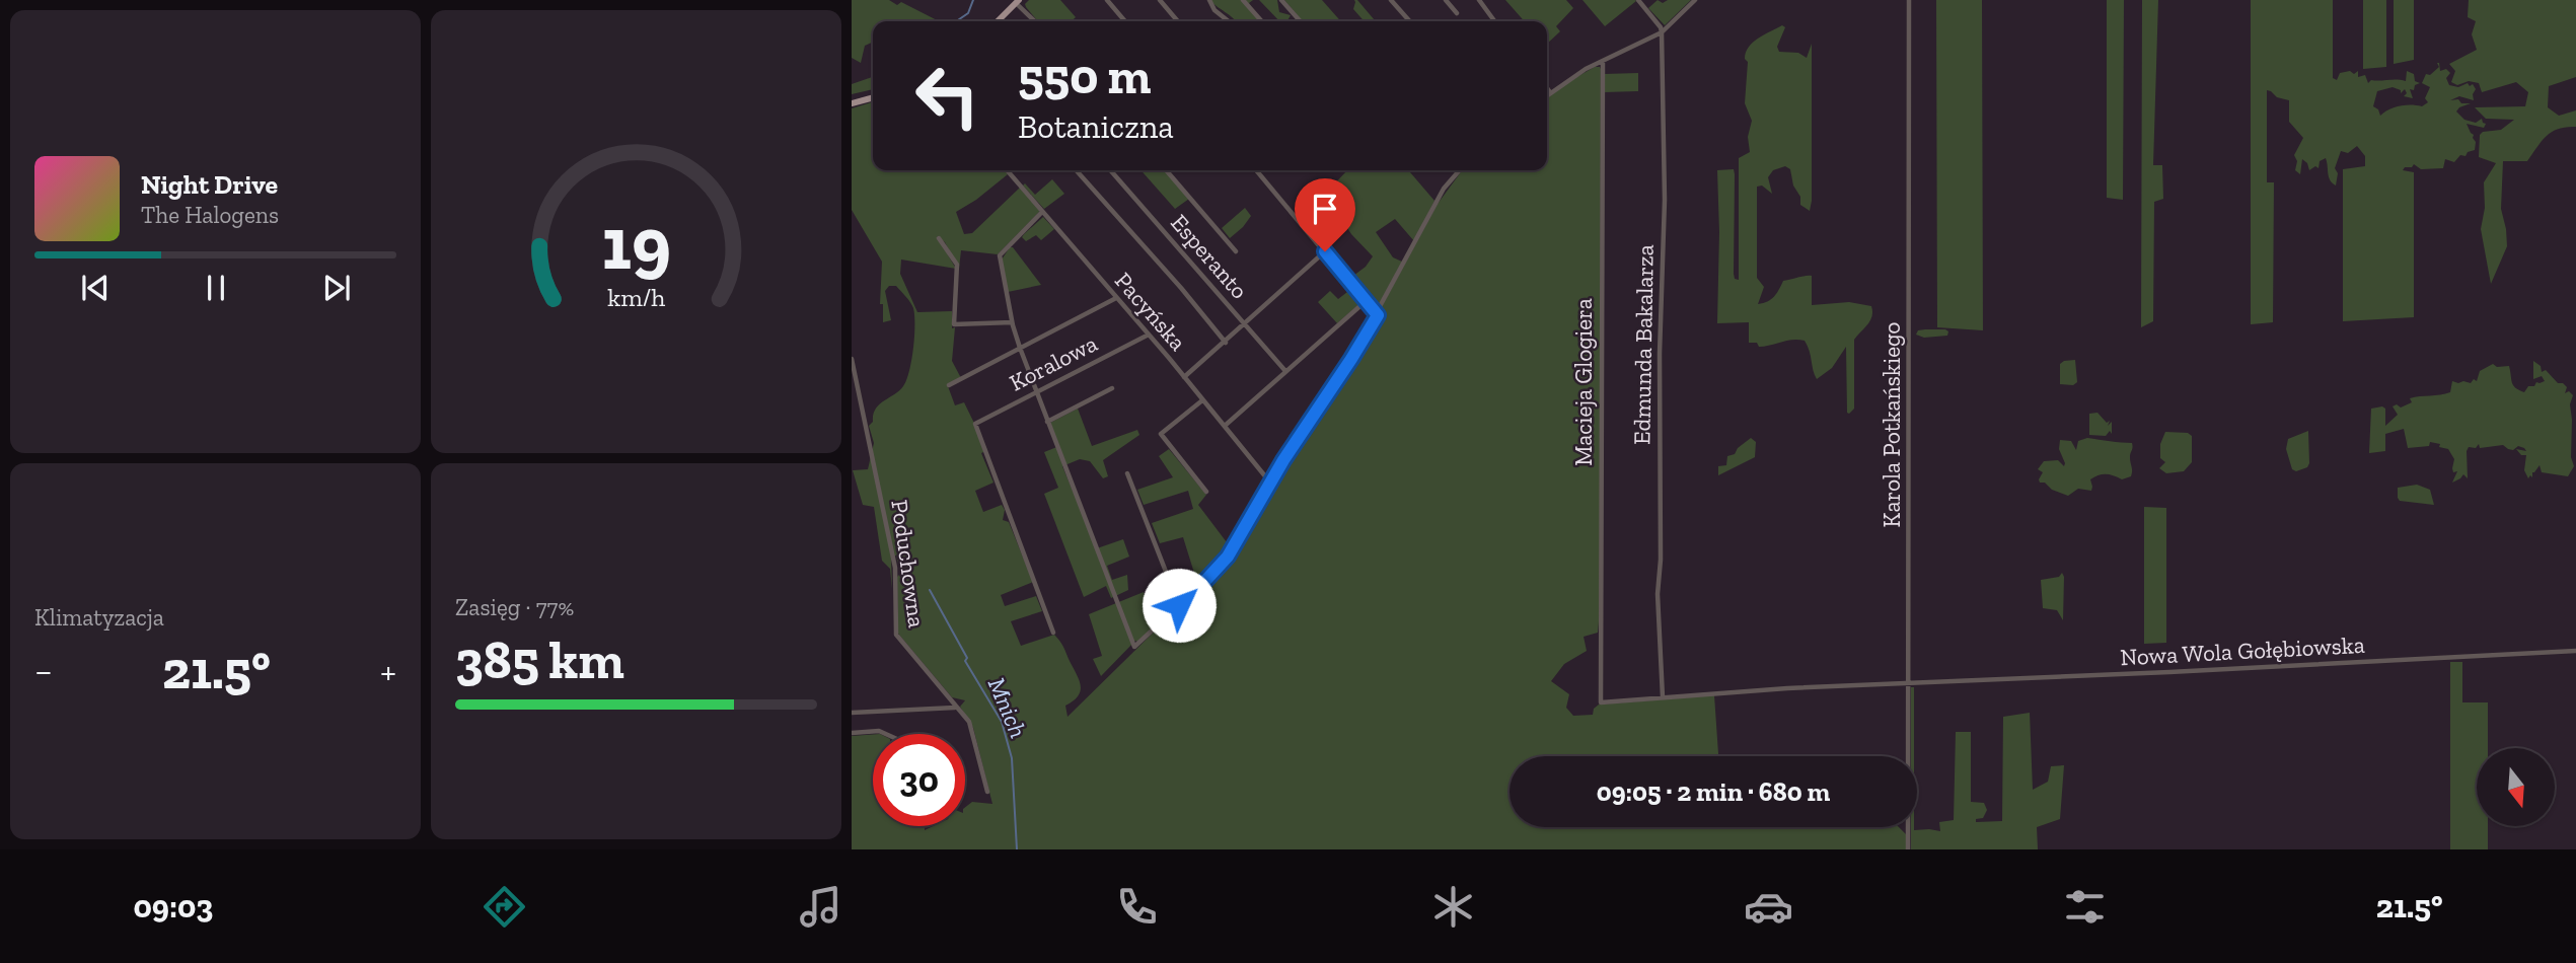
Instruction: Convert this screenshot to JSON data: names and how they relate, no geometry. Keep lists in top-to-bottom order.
{
  "streets": {
    "street": [
      "Esperanto",
      "Pacyńska",
      "Edmunda Bakalarza",
      "Koralowa",
      "Macieja Glogiera",
      "Karola Potkańskiego",
      "Poduchowna",
      "Nowa Wola Gołębiowska"
    ]
  },
  "crossings": [
    ["Pacyńska", "Koralowa"],
    ["Edmunda Bakalarza", "Nowa Wola Gołębiowska"],
    ["Macieja Glogiera", "Nowa Wola Gołębiowska"],
    ["Karola Potkańskiego", "Nowa Wola Gołębiowska"]
  ],
  "water": ["Mnich"],
  "north": "bottom",
  "page": {
    "turn": ["550 m", "Botaniczna"],
    "song": ["Night Drive", "The Halogens"],
    "tile": [
      "Klimatyzacja",
      ["Zasięg · 77%", "385 km"]
    ],
    "heat": ["−", "21.5°", "+"],
    "limit": "30",
    "trip": "09:05 · 2 min · 680 m",
    "tabs": ["09:03", "21.5°"],
    "gauge": ["19", "km/h"]
  }
}
